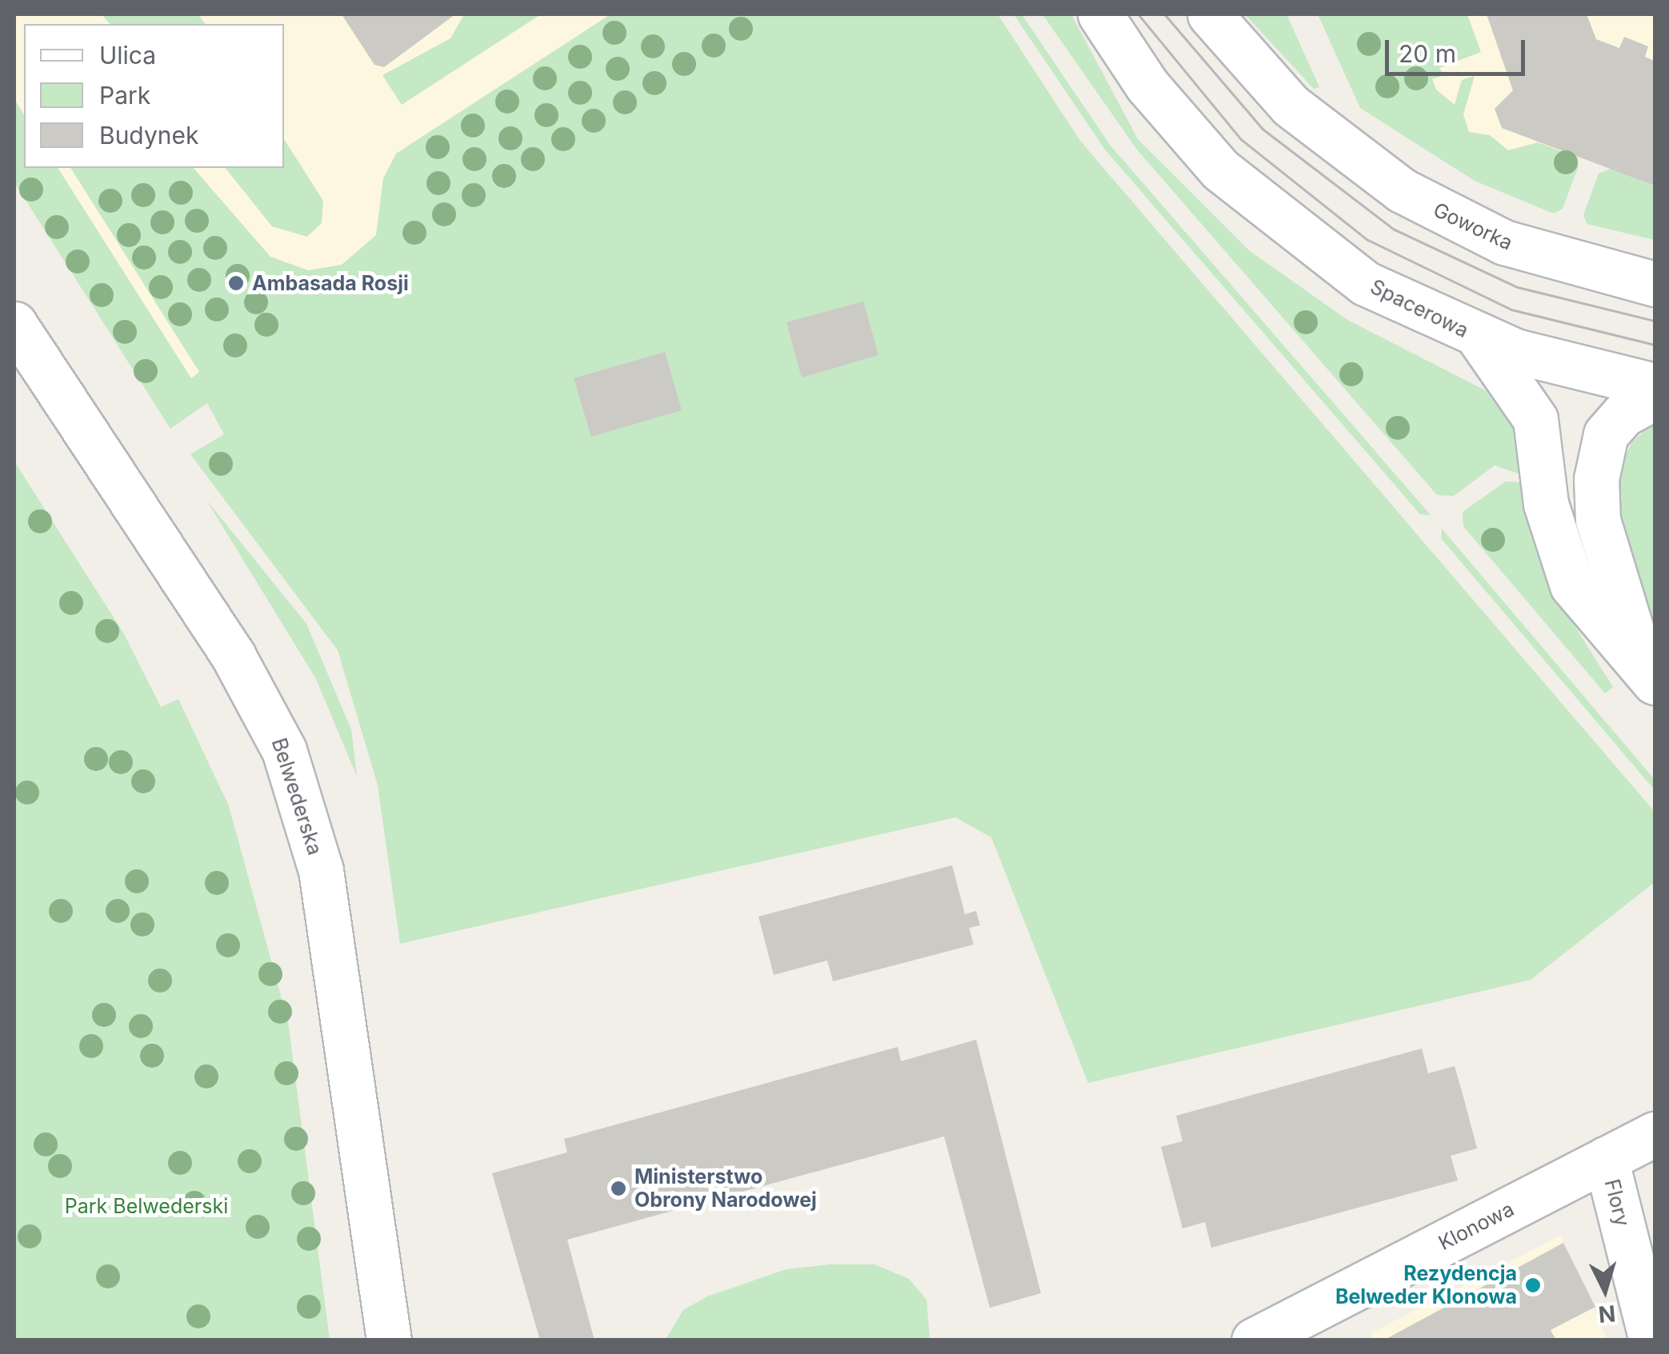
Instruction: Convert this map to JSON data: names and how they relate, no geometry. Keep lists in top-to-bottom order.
{
  "streets": {
    "street": [
      "Goworka",
      "Spacerowa",
      "Belwederska",
      "Flory",
      "Klonowa"
    ]
  },
  "crossings": [
    ["Flory", "Klonowa"]
  ],
  "parks": ["Park Belwederski"],
  "places": ["Ambasada Rosji", "Ministerstwo Obrony Narodowej", "Rezydencja Belweder Klonowa"],
  "legend": ["Ulica", "Park", "Budynek"],
  "scale_bar": "20 m",
  "north": "bottom"
}
